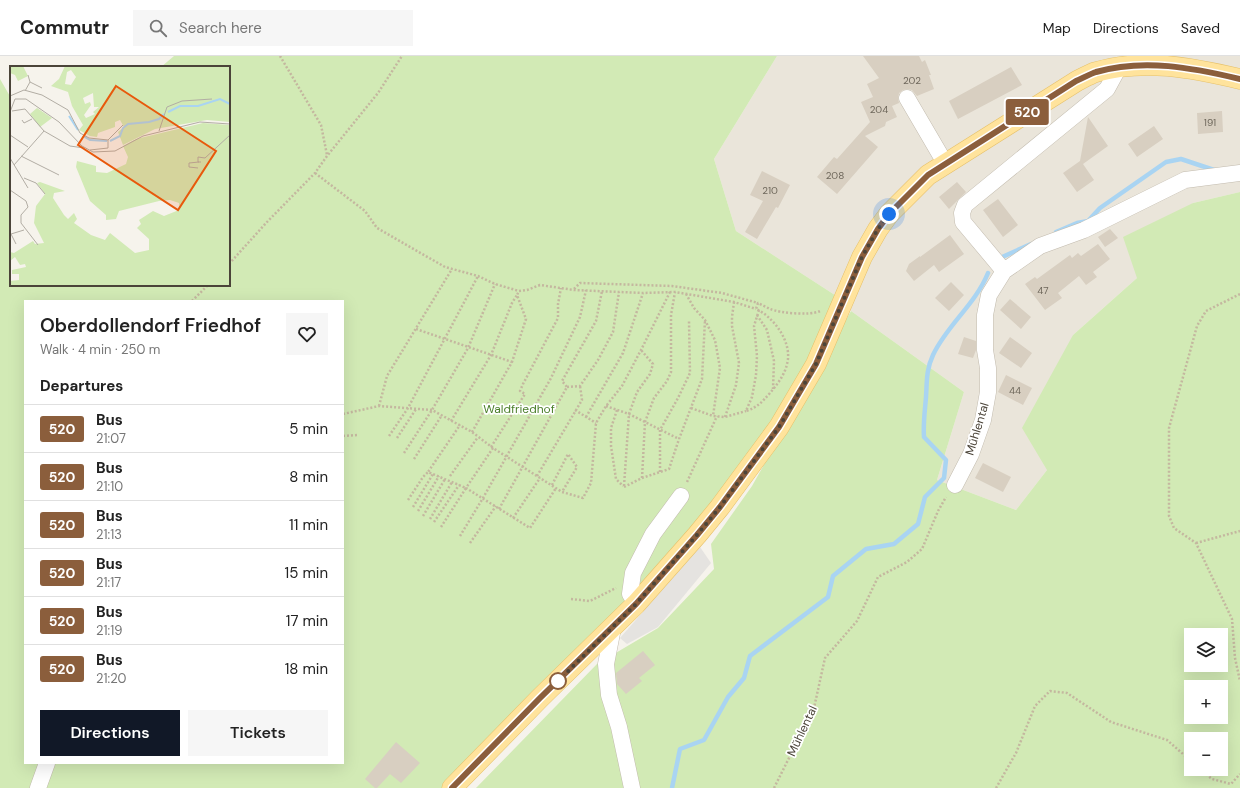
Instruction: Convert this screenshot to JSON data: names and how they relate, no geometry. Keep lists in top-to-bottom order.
{
  "streets": {
    "street": ["Mühlental"]
  },
  "parks": ["Waldfriedhof"],
  "lines": ["bus line 520"],
  "house_numbers": [
    "202",
    "204",
    "191",
    "208",
    "210",
    "47",
    "44"
  ],
  "page": {
    "header": "Commutr",
    "search": "Search here",
    "nav": ["Map", "Directions", "Saved"],
    "on_map": "520",
    "heading": [
      ["Oberdollendorf Friedhof", "Walk · 4 min · 250 m"],
      "Departures"
    ],
    "list": [
      {
        "mark": "520",
        "name": "Bus",
        "note": "21:07",
        "value": "5 min"
      },
      {
        "mark": "520",
        "name": "Bus",
        "note": "21:10",
        "value": "8 min"
      },
      {
        "mark": "520",
        "name": "Bus",
        "note": "21:13",
        "value": "11 min"
      },
      {
        "mark": "520",
        "name": "Bus",
        "note": "21:17",
        "value": "15 min"
      },
      {
        "mark": "520",
        "name": "Bus",
        "note": "21:19",
        "value": "17 min"
      },
      {
        "mark": "520",
        "name": "Bus",
        "note": "21:20",
        "value": "18 min"
      }
    ],
    "map_buttons": ["+", "−"],
    "buttons": ["Directions", "Tickets"]
  }
}
